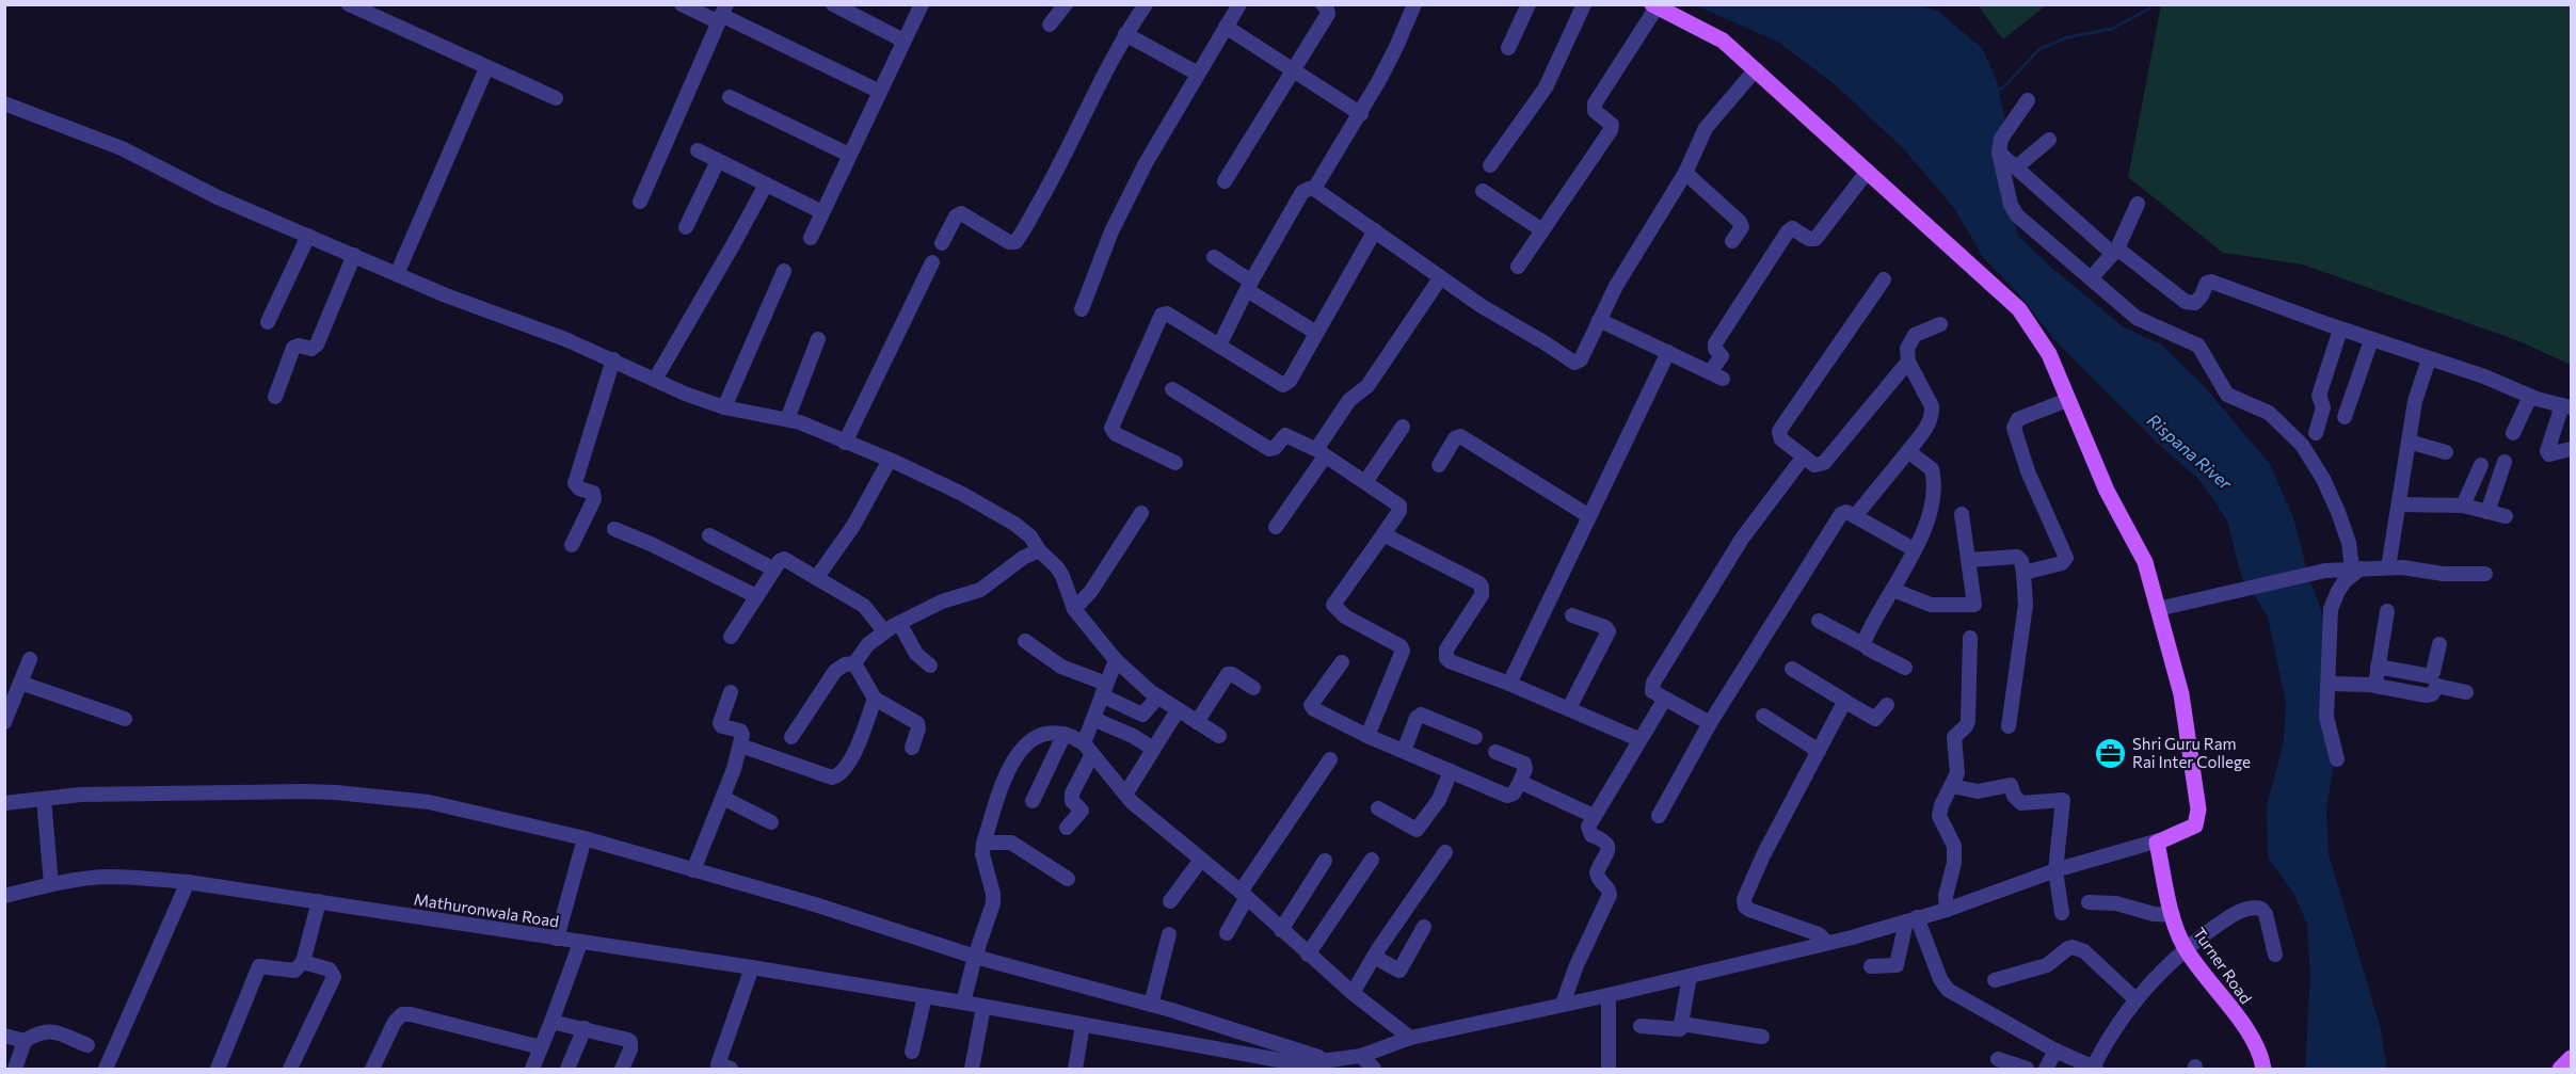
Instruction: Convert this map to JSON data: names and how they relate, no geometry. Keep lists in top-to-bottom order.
{
  "streets": {
    "main road": ["Turner Road"],
    "street": ["Mathuronwala Road"]
  },
  "crossings": [
    ["Mathuronwala Road", "Turner Road"]
  ],
  "water": ["Rispana River"],
  "places": {
    "office": ["Shri Guru Ram Rai Inter College"]
  }
}
